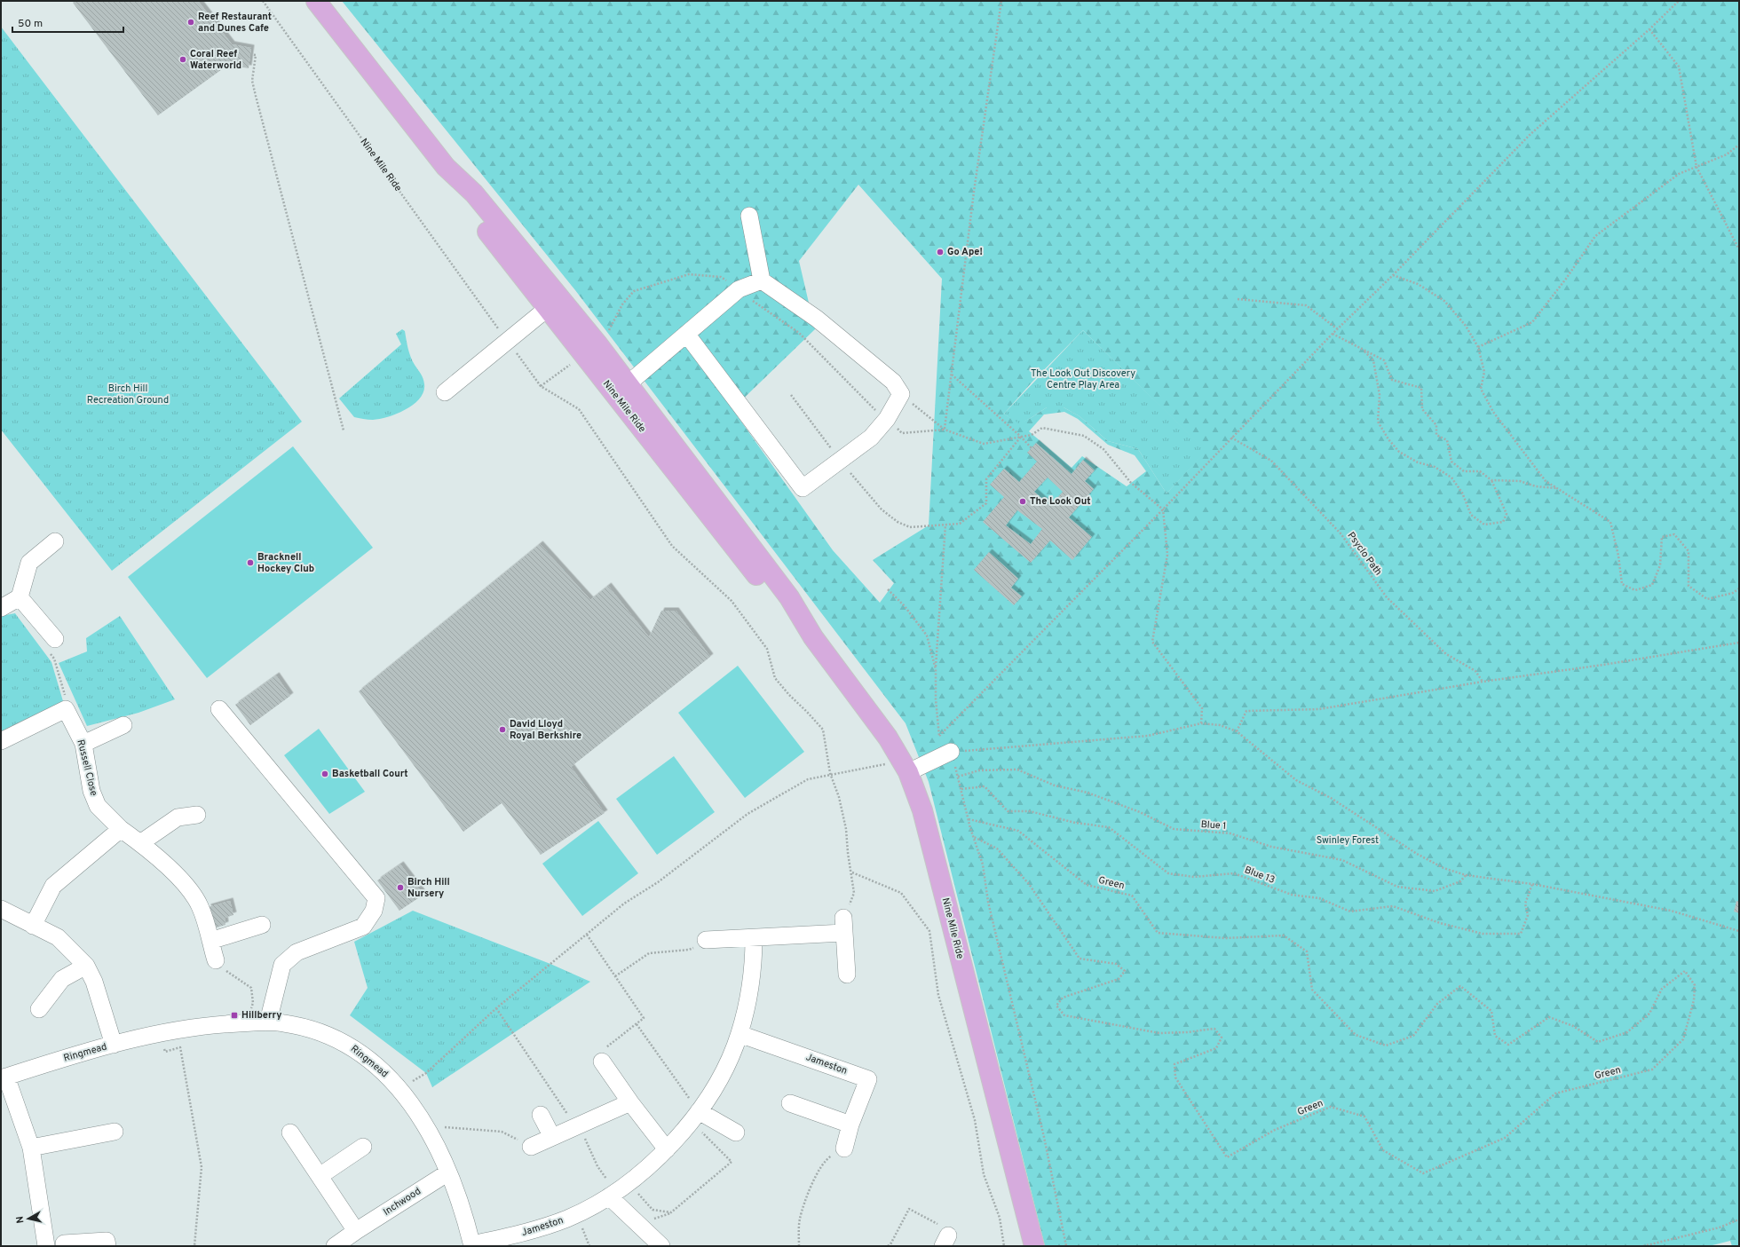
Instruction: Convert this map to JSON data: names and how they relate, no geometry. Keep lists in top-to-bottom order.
{
  "streets": {
    "main road": ["Nine Mile Ride"],
    "street": [
      "Russell Close",
      "Ringmead",
      "Jameston",
      "Inchwood"
    ],
    "path": [
      "Psyclo Path",
      "Blue 1",
      "Blue 13",
      "Green"
    ]
  },
  "crossings": [
    ["Ringmead", "Jameston"],
    ["Ringmead", "Inchwood"]
  ],
  "parks": ["The Look Out Discovery Centre Play Area", "Birch Hill Recreation Ground", "Swinley Forest"],
  "places": {
    "other": [
      "Reef Restaurant and Dunes Cafe",
      "Coral Reef Waterworld",
      "Go Ape!",
      "The Look Out",
      "Bracknell Hockey Club",
      "David Lloyd Royal Berkshire",
      "Basketball Court",
      "Birch Hill Nursery"
    ],
    "transit": ["Hillberry"]
  },
  "scale_bar": "50 m",
  "north": "left"
}
